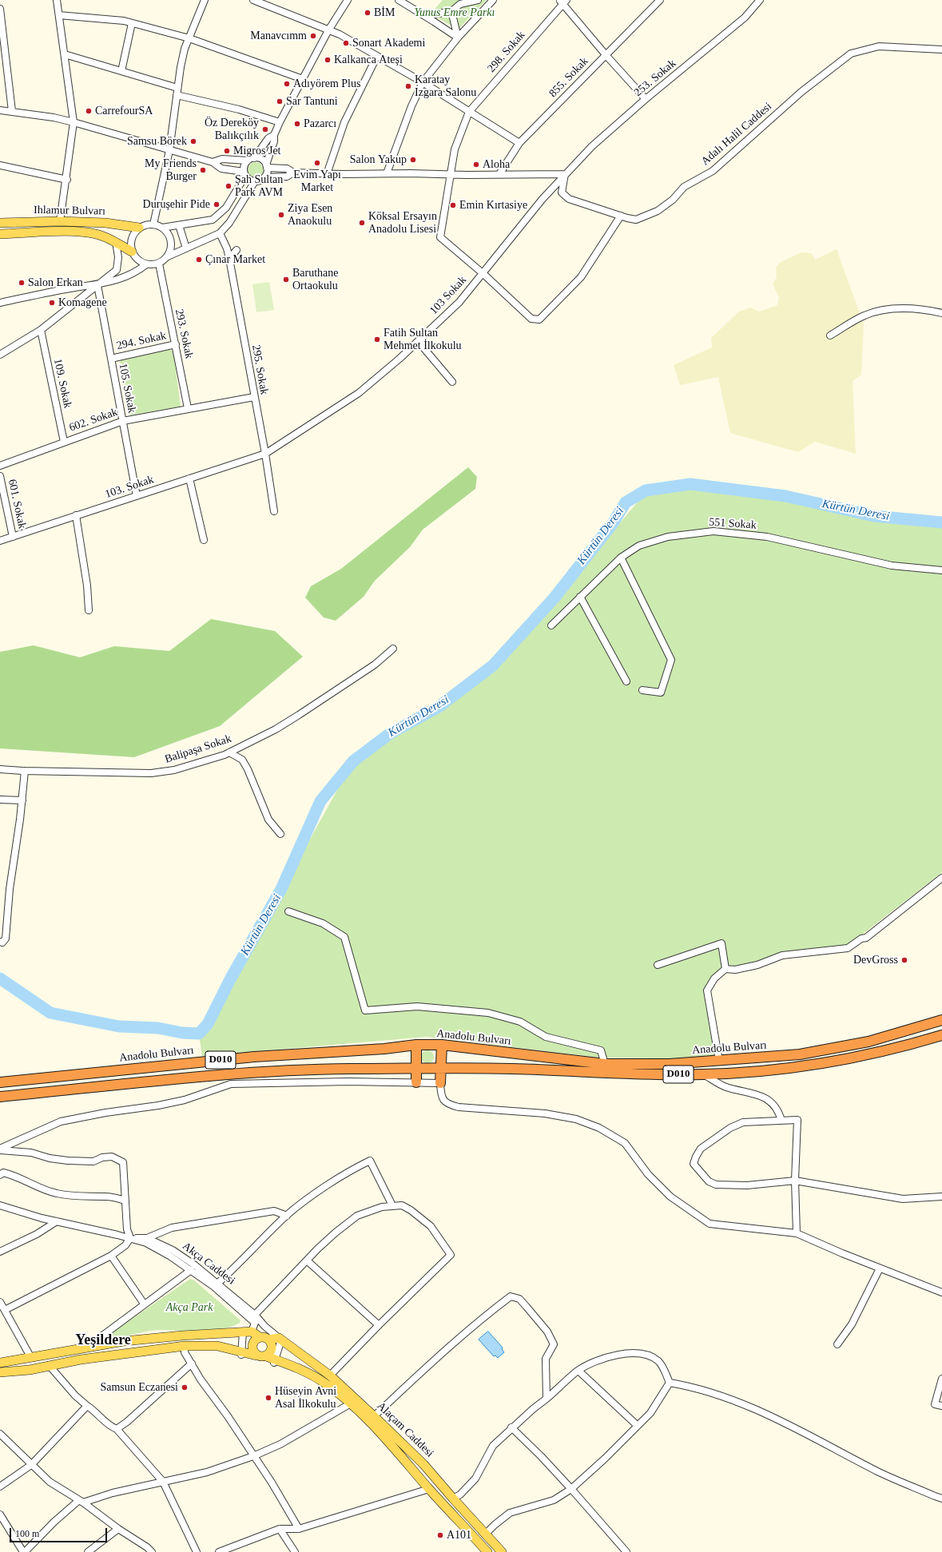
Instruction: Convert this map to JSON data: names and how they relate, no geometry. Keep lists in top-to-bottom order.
{
  "streets": {
    "highway": ["Anadolu Bulvarı", "D010"],
    "main road": ["Ihlamur Bulvarı", "Alaçam Caddesi"],
    "street": [
      "298. Sokak",
      "855. Sokak",
      "253. Sokak",
      "Adalı Halil Caddesi",
      "103 Sokak",
      "293. Sokak",
      "294. Sokak",
      "295. Sokak",
      "109. Sokak",
      "105. Sokak",
      "602. Sokak",
      "103. Sokak",
      "601. Sokak",
      "551 Sokak",
      "Balipaşa Sokak",
      "Akça Caddesi"
    ]
  },
  "crossings": [
    ["298. Sokak", "103 Sokak"],
    ["253. Sokak", "Adalı Halil Caddesi"],
    ["253. Sokak", "103 Sokak"],
    ["Adalı Halil Caddesi", "103 Sokak"],
    ["Ihlamur Bulvarı", "293. Sokak"],
    ["103 Sokak", "295. Sokak"],
    ["103 Sokak", "103. Sokak"],
    ["293. Sokak", "294. Sokak"],
    ["293. Sokak", "602. Sokak"],
    ["294. Sokak", "105. Sokak"],
    ["295. Sokak", "602. Sokak"],
    ["295. Sokak", "103. Sokak"],
    ["109. Sokak", "602. Sokak"],
    ["105. Sokak", "602. Sokak"],
    ["105. Sokak", "103. Sokak"],
    ["103. Sokak", "601. Sokak"],
    ["Akça Caddesi", "Alaçam Caddesi"]
  ],
  "districts": ["Yeşildere"],
  "water": ["Kürtün Deresi"],
  "parks": ["Yunus Emre Parkı", "Akça Park"],
  "places": [
    "BİM",
    "Manavcımm",
    "Sonart Akademi",
    "Kalkanca Ateşi",
    "Adıyörem Plus",
    "Karatay Izgara Salonu",
    "Sar Tantuni",
    "CarrefourSA",
    "Pazarcı",
    "Öz Dereköy Balıkçılık",
    "Samsu Börek",
    "Migros Jet",
    "Salon Yakup",
    "Evim Yapı Market",
    "Aloha",
    "My Friends Burger",
    "Şah Sultan Park AVM",
    "Duruşehir Pide",
    "Emin Kırtasiye",
    "Ziya Esen Anaokulu",
    "Köksal Ersayın Anadolu Lisesi",
    "Çınar Market",
    "Baruthane Ortaokulu",
    "Salon Erkan",
    "Komagene",
    "Fatih Sultan Mehmet İlkokulu",
    "DevGross",
    "Samsun Eczanesi",
    "Hüseyin Avni Asal İlkokulu",
    "A101"
  ],
  "scale_bar": "100 m"
}
